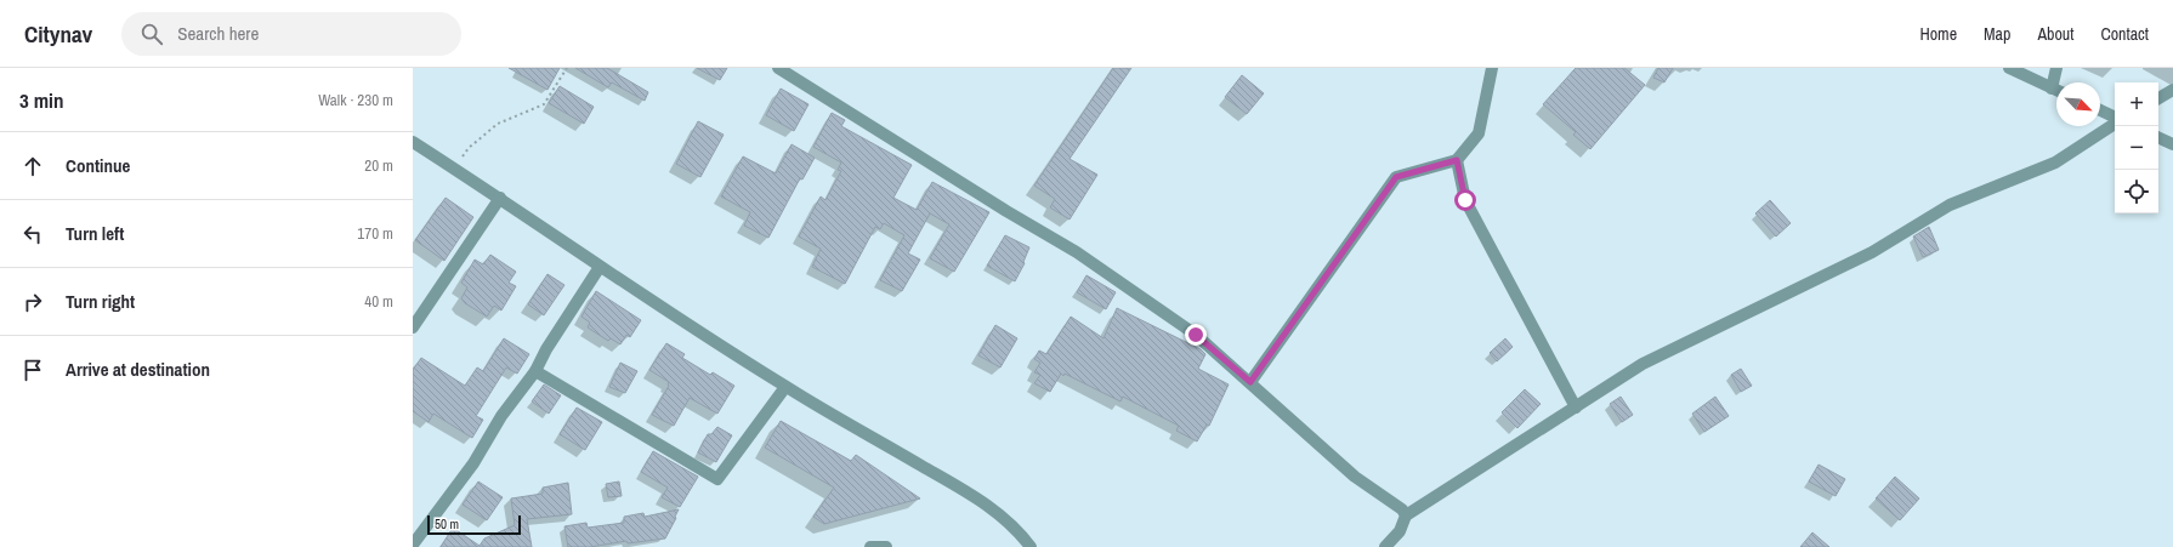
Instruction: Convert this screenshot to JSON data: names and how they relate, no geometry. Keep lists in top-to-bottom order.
{
  "scale_bar": "50 m",
  "north": "bottom right",
  "page": {
    "header": "Citynav",
    "search": "Search here",
    "nav": [
      "Home",
      "Map",
      "About",
      "Contact"
    ],
    "heading": ["3 min", "Walk · 230 m"],
    "map_buttons": ["+", "−"],
    "list": [
      ["Continue", "20 m"],
      ["Turn left", "170 m"],
      ["Turn right", "40 m"],
      "Arrive at destination"
    ],
    "scale": "50 m"
  }
}
